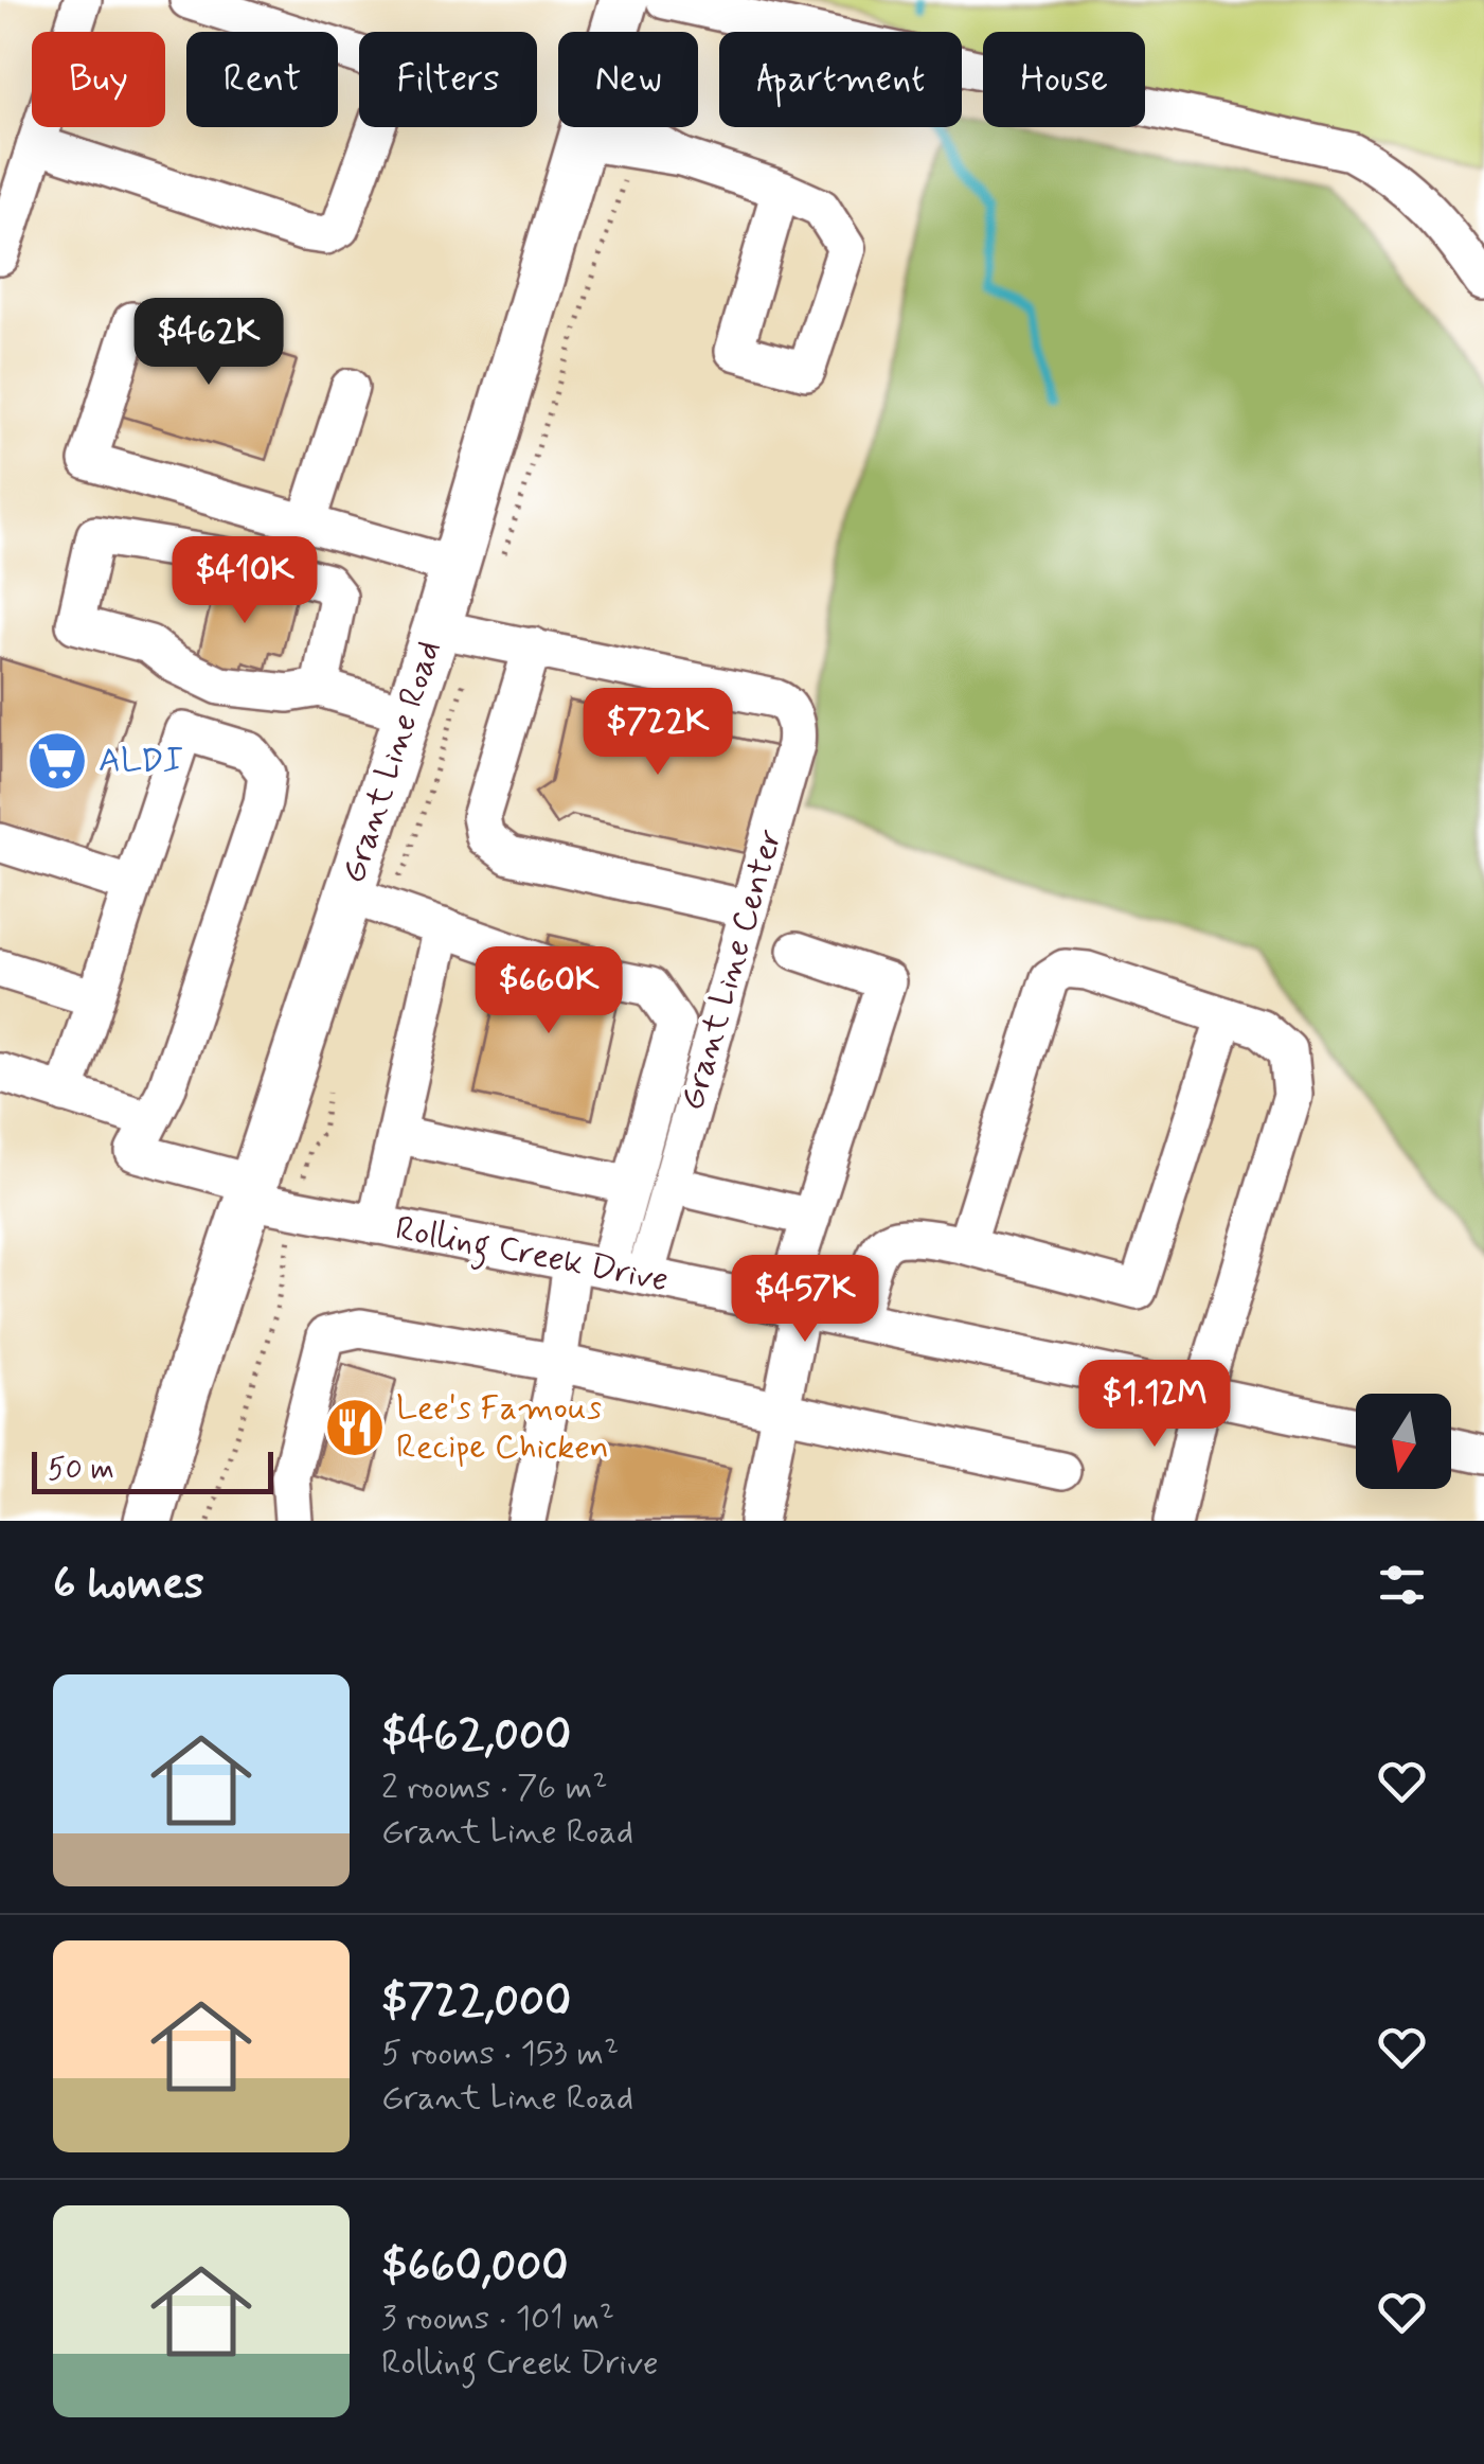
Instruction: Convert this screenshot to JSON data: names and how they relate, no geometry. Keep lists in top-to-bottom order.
{
  "streets": {
    "main road": ["Grant Line Road"],
    "street": ["Grant Line Center", "Rolling Creek Drive"]
  },
  "crossings": [
    ["Grant Line Road", "Grant Line Center"],
    ["Grant Line Road", "Rolling Creek Drive"],
    ["Grant Line Center", "Rolling Creek Drive"]
  ],
  "places": {
    "supermarket": ["ALDI"],
    "restaurant": ["Lee's Famous Recipe Chicken"]
  },
  "scale_bar": "50 m",
  "north": "bottom",
  "page": {
    "chip": [
      "Buy",
      "Rent",
      "Filters",
      "New",
      "Apartment",
      "House"
    ],
    "price": [
      "$462K",
      "$410K",
      "$722K",
      "$660K",
      "$457K",
      "$1.12M"
    ],
    "scale": "50 m",
    "heading": "6 homes",
    "list": [
      {
        "name": "$462,000",
        "note": "2 rooms · 76 m² · Grant Line Road"
      },
      {
        "name": "$722,000",
        "note": "5 rooms · 153 m² · Grant Line Road"
      },
      {
        "name": "$660,000",
        "note": "3 rooms · 101 m² · Rolling Creek Drive"
      }
    ]
  }
}
